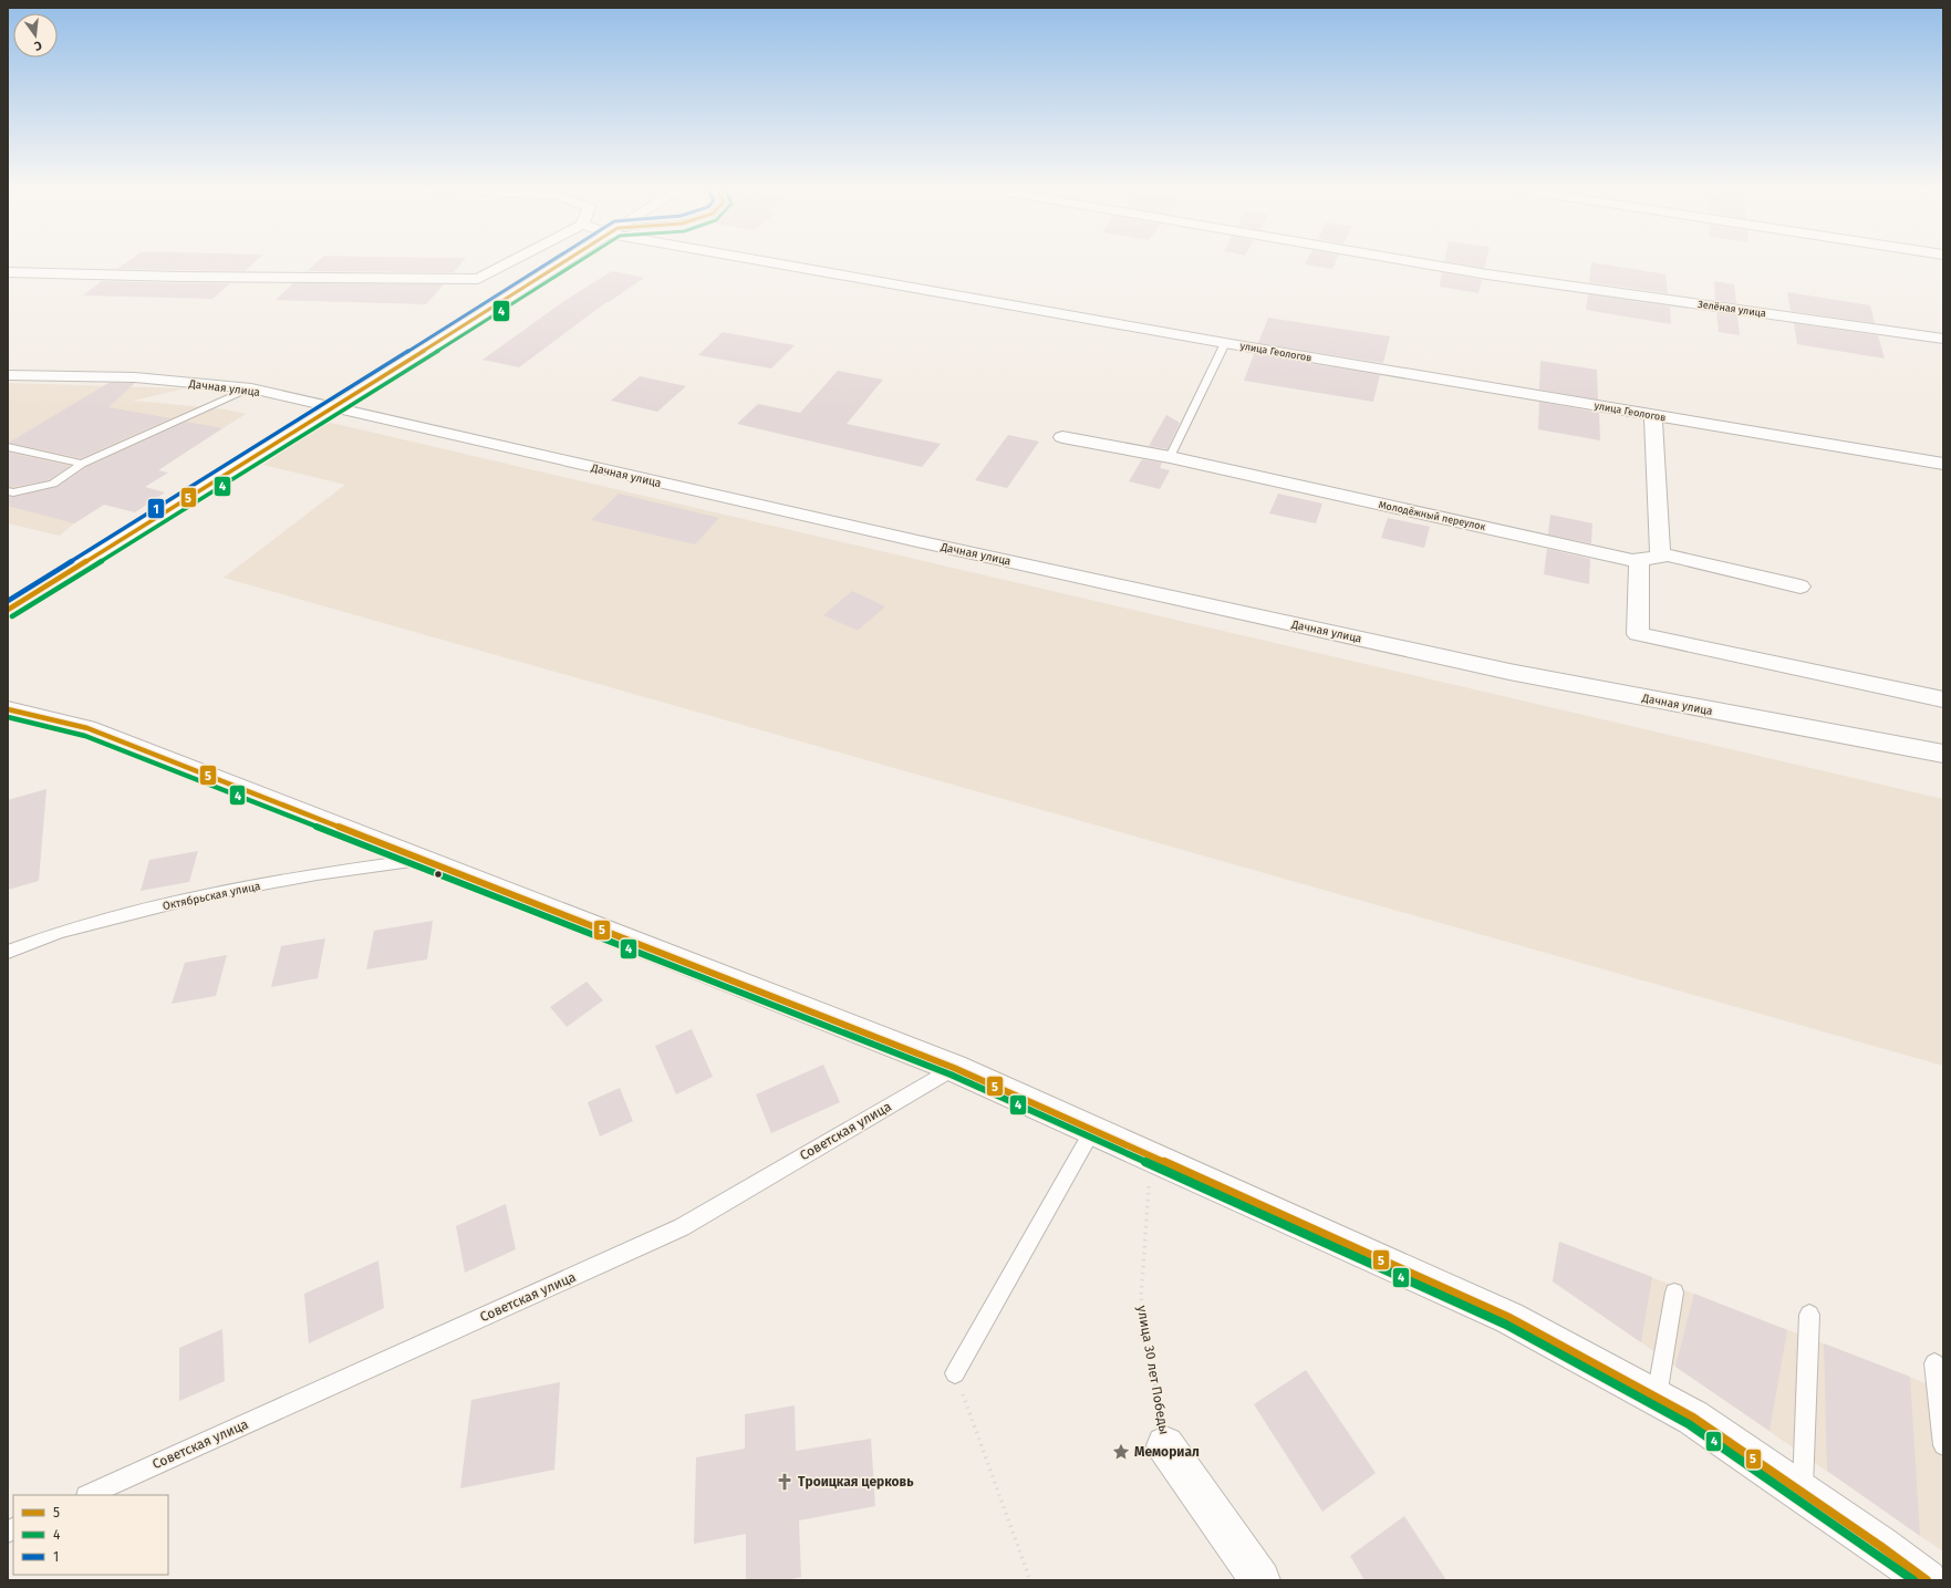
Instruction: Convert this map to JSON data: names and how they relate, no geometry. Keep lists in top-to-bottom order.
{
  "streets": {
    "street": [
      "Зелёная улица",
      "улица Геологов",
      "Дачная улица",
      "Молодёжный переулок",
      "улица 30 лет Победы"
    ],
    "lane": ["Октябрьская улица", "Советская улица"]
  },
  "places": {
    "place": ["Мемориал"],
    "church": ["Троицкая церковь"]
  },
  "lines": ["transit line 5", "transit line 4", "transit line 1"],
  "legend": ["5", "4", "1"],
  "north": "bottom"
}
